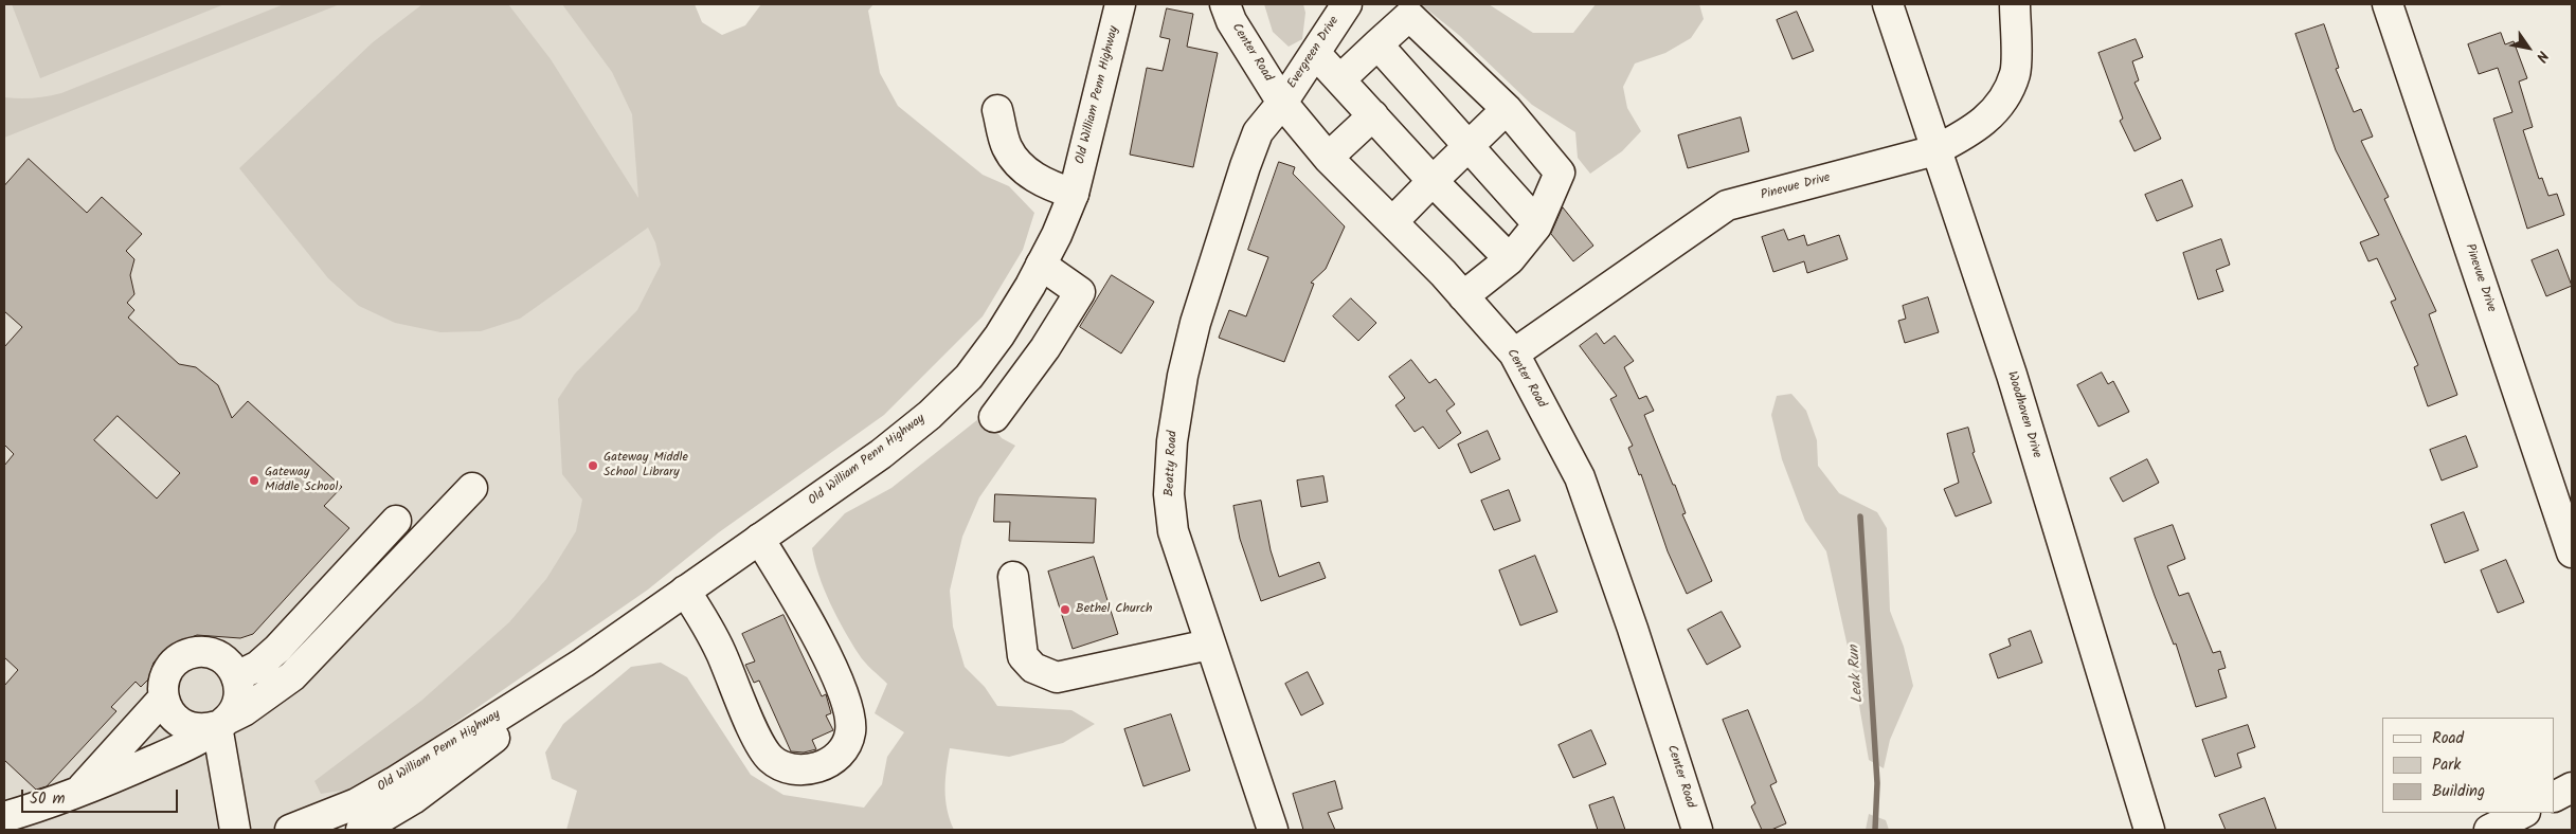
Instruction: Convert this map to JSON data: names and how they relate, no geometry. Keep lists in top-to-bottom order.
{
  "streets": {
    "street": [
      "Center Road",
      "Evergreen Drive",
      "Old William Penn Highway",
      "Pinevue Drive",
      "Woodhaven Drive",
      "Beatty Road"
    ]
  },
  "crossings": [
    ["Center Road", "Evergreen Drive"],
    ["Center Road", "Pinevue Drive"],
    ["Center Road", "Beatty Road"],
    ["Evergreen Drive", "Beatty Road"],
    ["Pinevue Drive", "Woodhaven Drive"]
  ],
  "water": ["Leak Run"],
  "places": ["Gateway Middle School Library", "Gateway Middle School", "Bethel Church"],
  "legend": ["Road", "Park", "Building"],
  "scale_bar": "50 m",
  "north": "bottom right"
}
